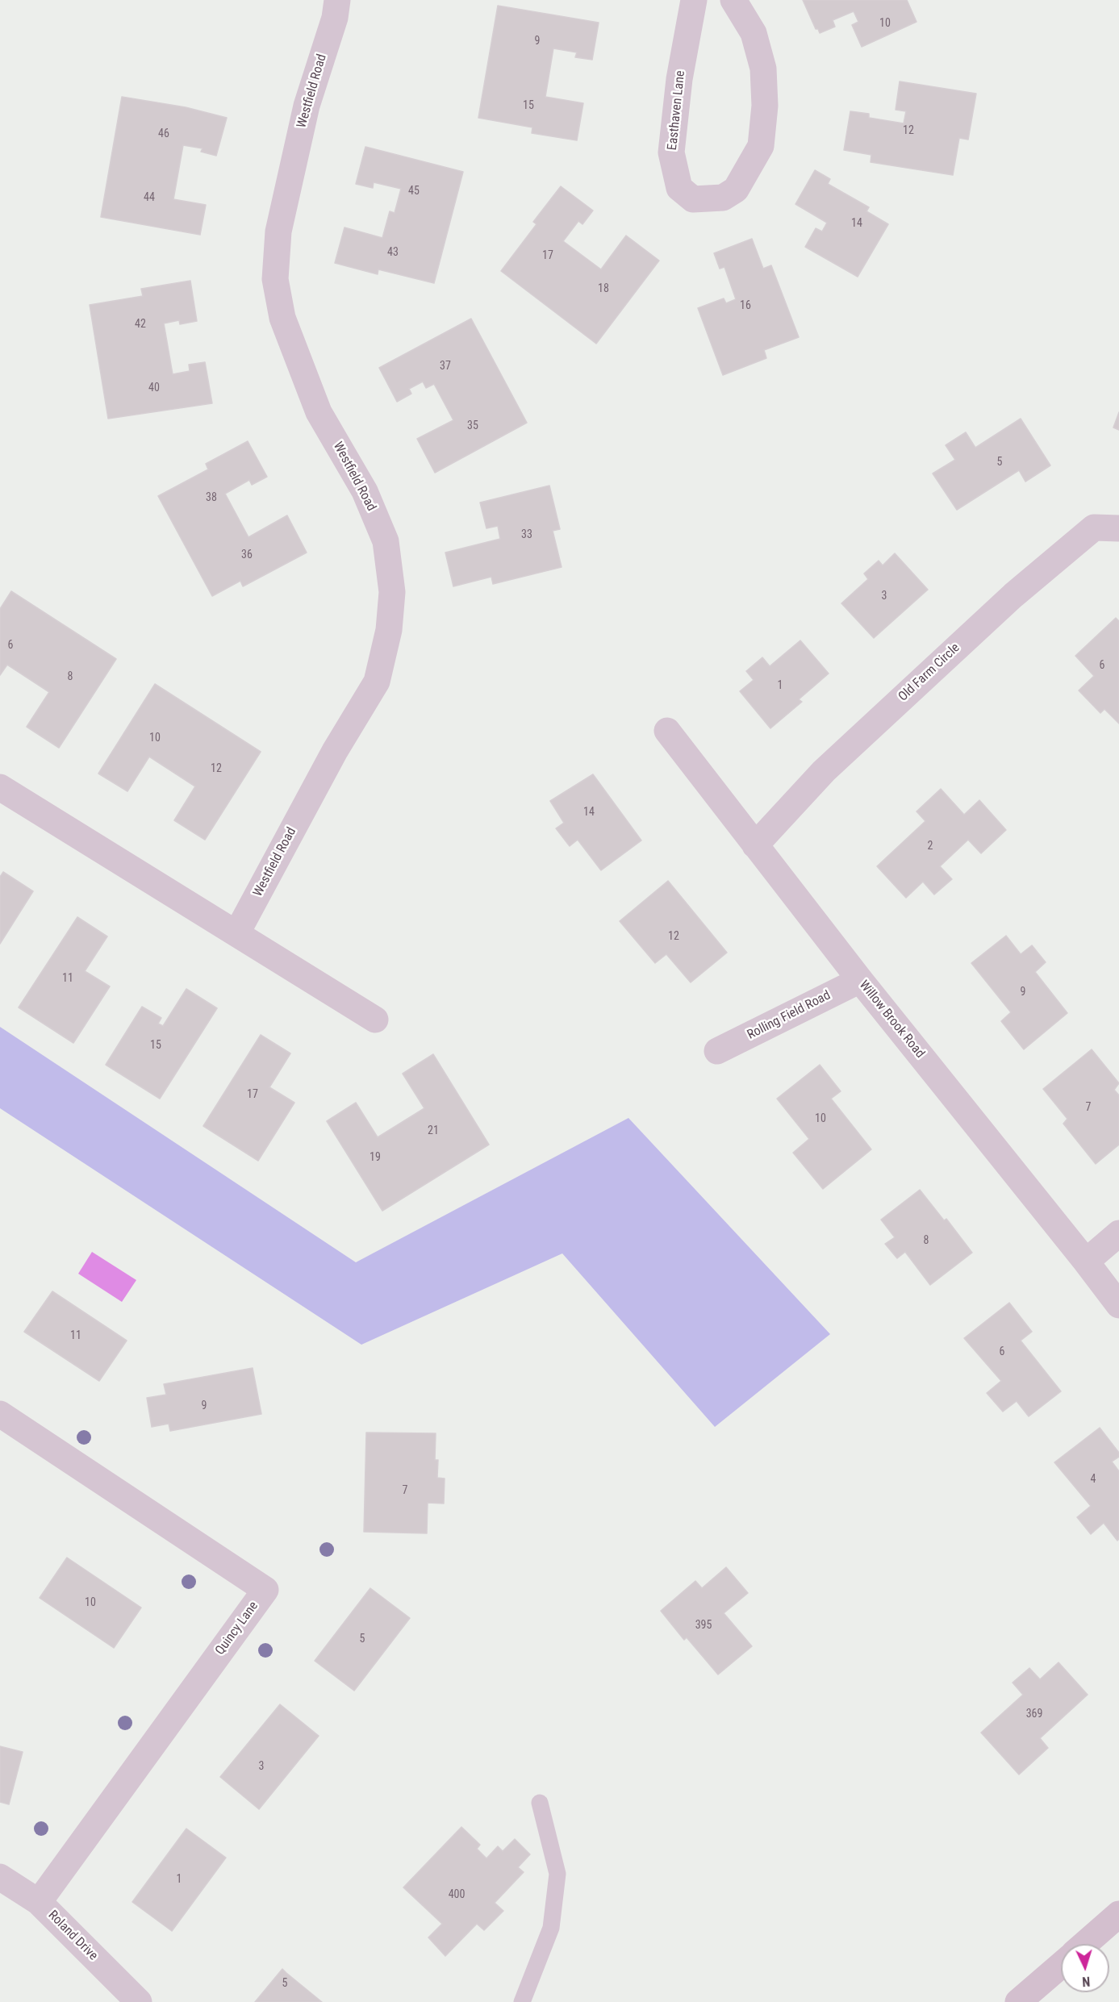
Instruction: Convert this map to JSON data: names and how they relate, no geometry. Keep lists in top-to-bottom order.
{
  "streets": {
    "street": [
      "Westfield Road",
      "Easthaven Lane",
      "Old Farm Circle",
      "Rolling Field Road",
      "Willow Brook Road",
      "Quincy Lane",
      "Roland Drive"
    ]
  },
  "crossings": [
    ["Old Farm Circle", "Willow Brook Road"],
    ["Rolling Field Road", "Willow Brook Road"],
    ["Quincy Lane", "Roland Drive"]
  ],
  "house_numbers": [
    "10",
    "9",
    "15",
    "12",
    "46",
    "45",
    "44",
    "14",
    "43",
    "17",
    "18",
    "16",
    "42",
    "37",
    "40",
    "35",
    "5",
    "38",
    "33",
    "36",
    "3",
    "6",
    "6",
    "8",
    "1",
    "10",
    "12",
    "14",
    "2",
    "12",
    "11",
    "9",
    "15",
    "17",
    "7",
    "10",
    "21",
    "19",
    "8",
    "11",
    "6",
    "9",
    "4",
    "7",
    "10",
    "395",
    "5",
    "369",
    "3",
    "1",
    "400",
    "5"
  ],
  "north": "bottom"
}
